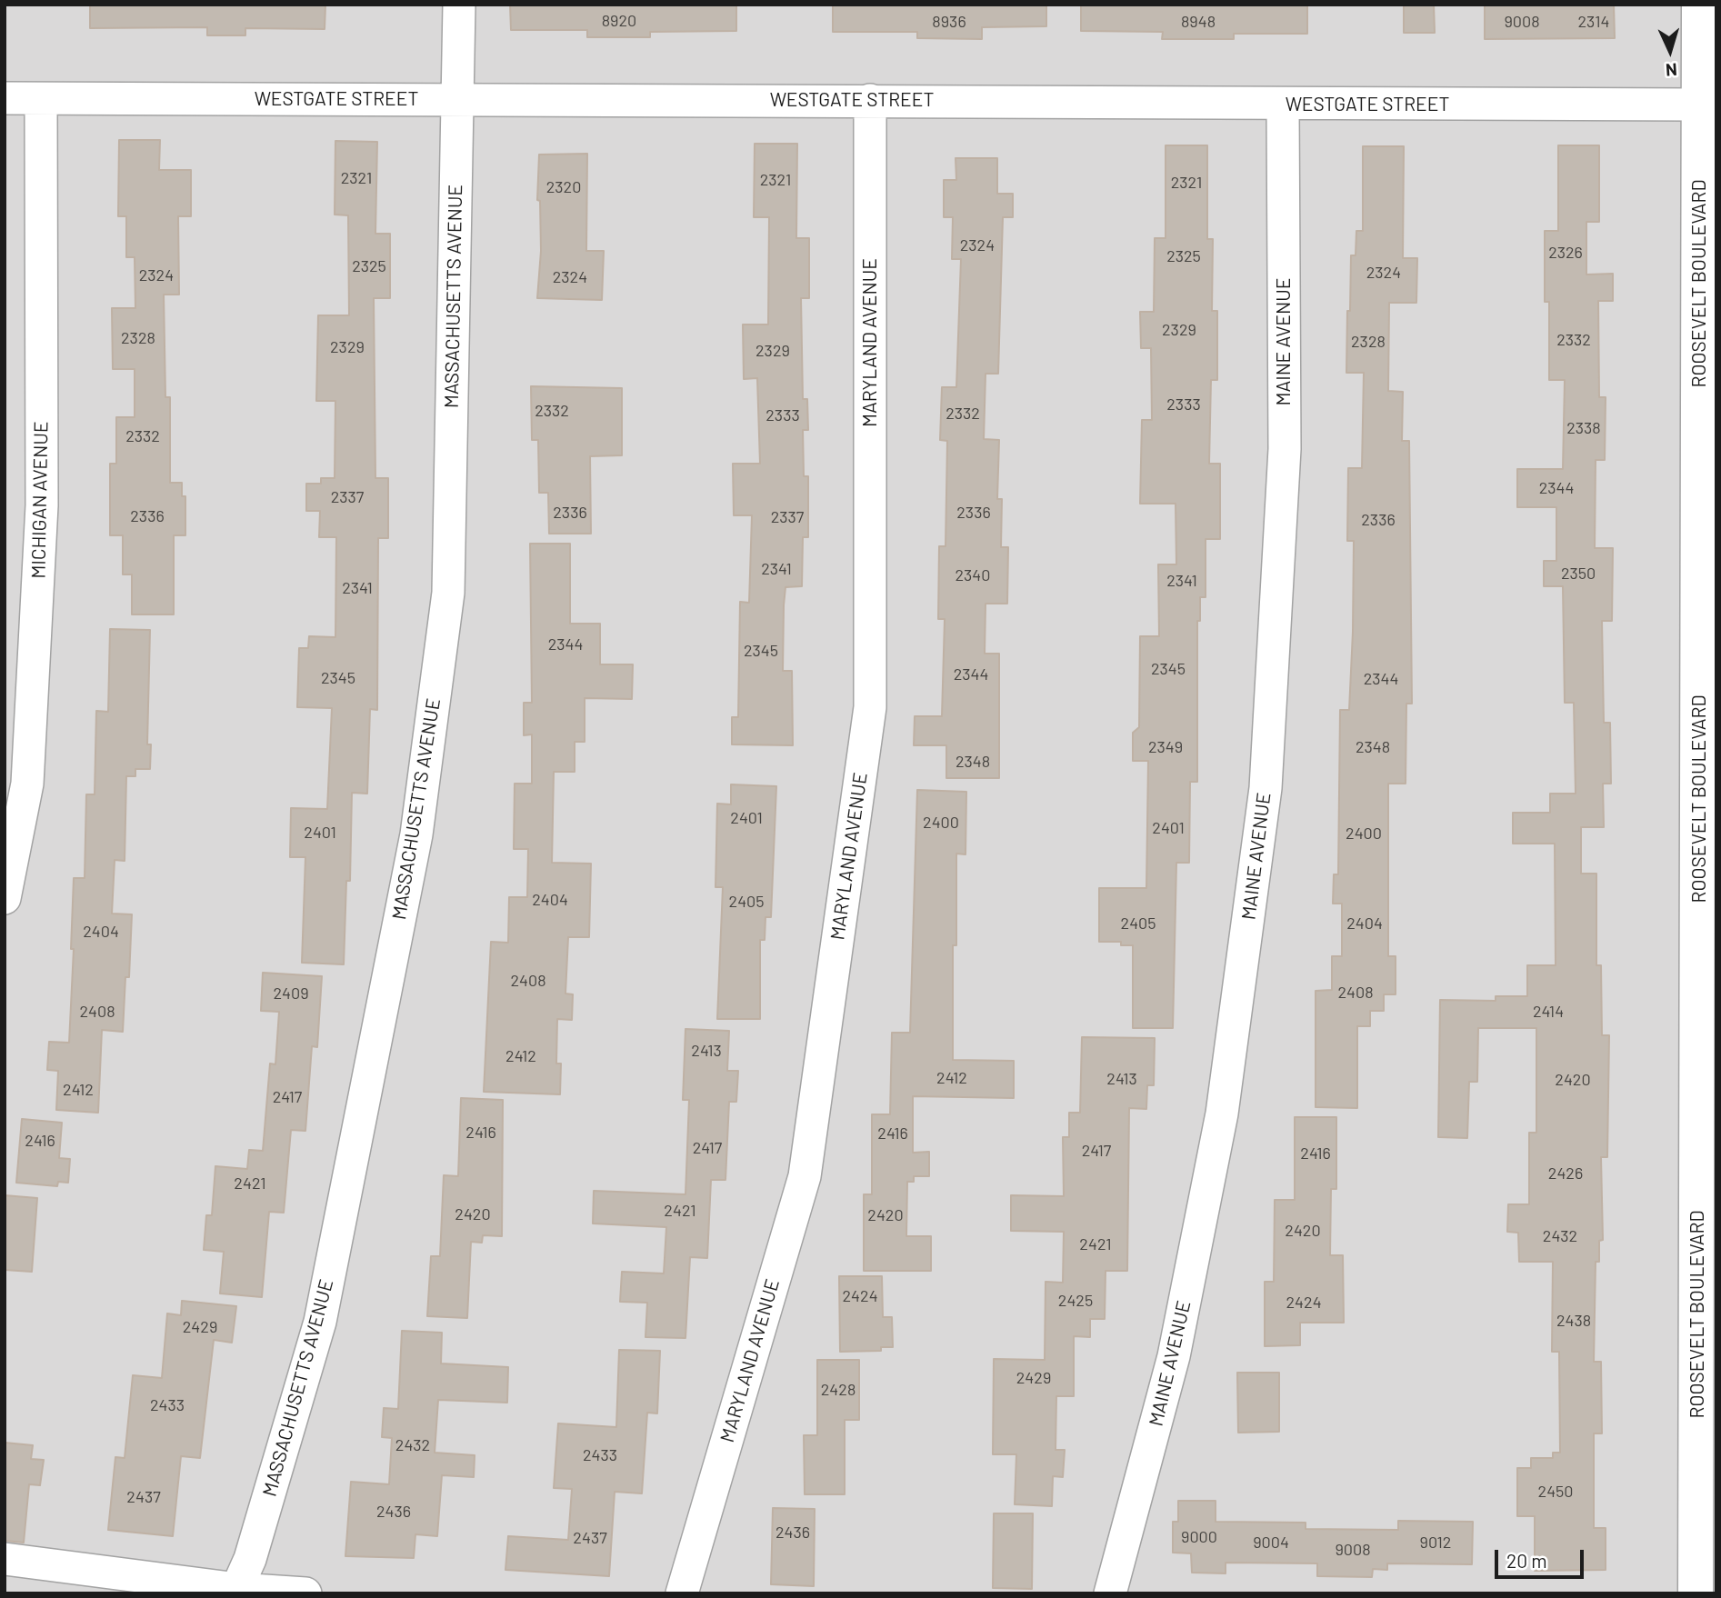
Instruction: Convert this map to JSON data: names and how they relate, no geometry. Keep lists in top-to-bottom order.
{
  "streets": {
    "street": [
      "WESTGATE STREET",
      "ROOSEVELT BOULEVARD",
      "MASSACHUSETTS AVENUE",
      "MAINE AVENUE",
      "MARYLAND AVENUE",
      "MICHIGAN AVENUE"
    ]
  },
  "crossings": [
    ["WESTGATE STREET", "ROOSEVELT BOULEVARD"],
    ["WESTGATE STREET", "MASSACHUSETTS AVENUE"],
    ["WESTGATE STREET", "MAINE AVENUE"],
    ["WESTGATE STREET", "MARYLAND AVENUE"],
    ["WESTGATE STREET", "MICHIGAN AVENUE"]
  ],
  "house_numbers": [
    "8920",
    "8936",
    "8948",
    "9008",
    "2314",
    "2321",
    "2321",
    "2321",
    "2320",
    "2324",
    "2326",
    "2325",
    "2325",
    "2324",
    "2324",
    "2324",
    "2329",
    "2328",
    "2332",
    "2328",
    "2329",
    "2329",
    "2333",
    "2332",
    "2332",
    "2333",
    "2338",
    "2332",
    "2344",
    "2337",
    "2336",
    "2336",
    "2336",
    "2337",
    "2336",
    "2341",
    "2350",
    "2340",
    "2341",
    "2341",
    "2344",
    "2345",
    "2345",
    "2344",
    "2345",
    "2344",
    "2349",
    "2348",
    "2348",
    "2401",
    "2400",
    "2401",
    "2401",
    "2400",
    "2404",
    "2405",
    "2405",
    "2404",
    "2404",
    "2408",
    "2408",
    "2409",
    "2408",
    "2414",
    "2413",
    "2412",
    "2412",
    "2413",
    "2420",
    "2412",
    "2417",
    "2416",
    "2416",
    "2416",
    "2417",
    "2417",
    "2416",
    "2426",
    "2421",
    "2421",
    "2420",
    "2420",
    "2420",
    "2432",
    "2421",
    "2424",
    "2425",
    "2424",
    "2438",
    "2429",
    "2429",
    "2428",
    "2433",
    "2432",
    "2433",
    "2450",
    "2437",
    "2436",
    "2436",
    "9000",
    "2437",
    "9004",
    "9012",
    "9008"
  ],
  "scale_bar": "20 m",
  "north": "bottom"
}
